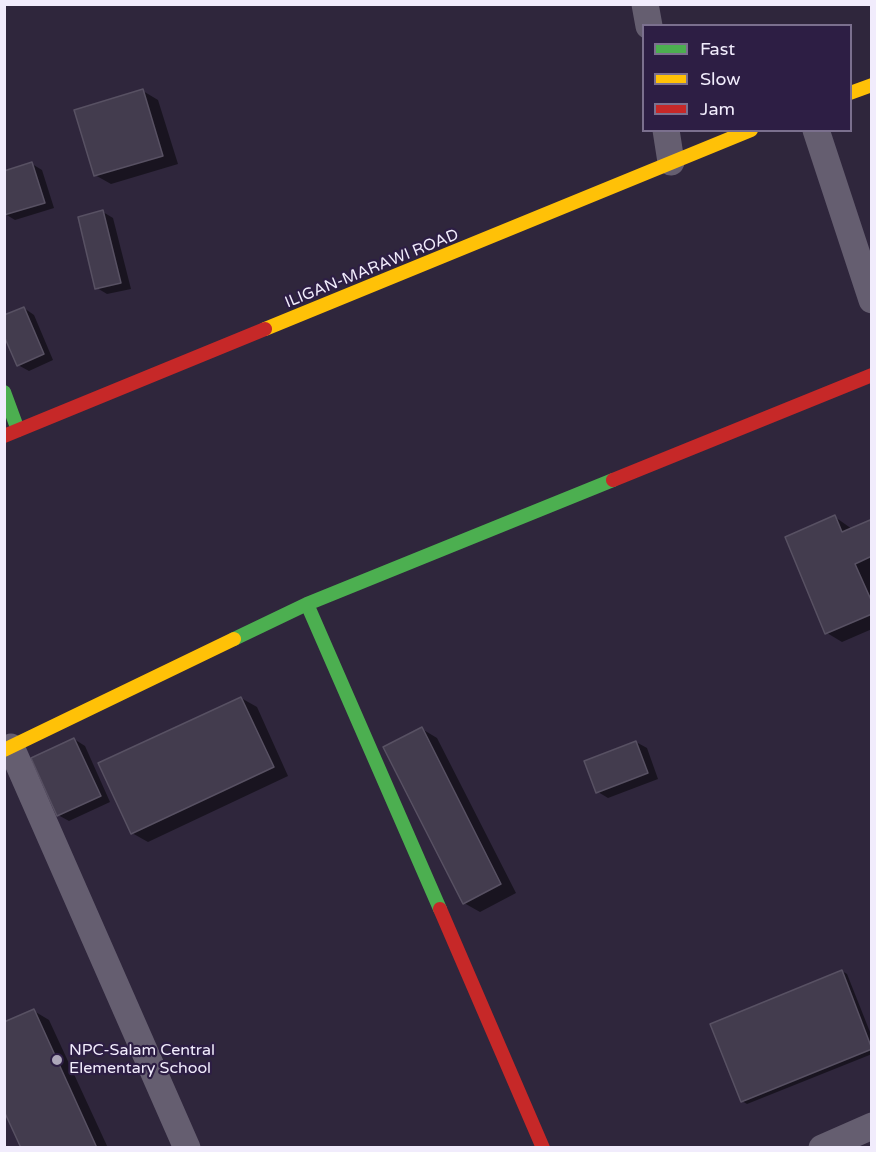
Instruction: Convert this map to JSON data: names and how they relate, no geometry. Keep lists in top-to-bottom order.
{
  "streets": {
    "main road": ["ILIGAN-MARAWI ROAD"]
  },
  "places": ["NPC-Salam Central Elementary School"],
  "legend": ["Fast", "Slow", "Jam"]
}
